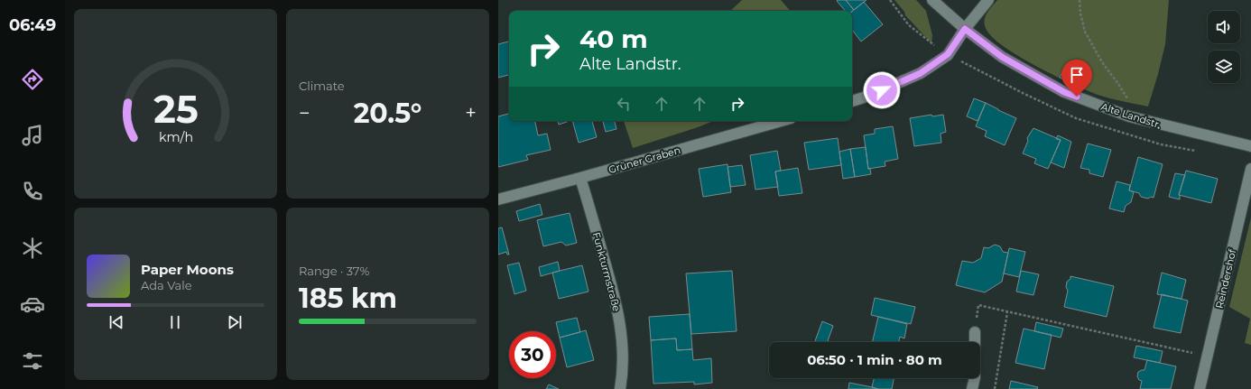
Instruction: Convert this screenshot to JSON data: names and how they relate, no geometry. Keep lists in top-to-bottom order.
{
  "streets": {
    "street": [
      "Alte Landstr.",
      "Grüner Graben",
      "Funkturmstraße",
      "Reindershof"
    ]
  },
  "crossings": [
    ["Grüner Graben", "Funkturmstraße"]
  ],
  "page": {
    "tabs": "06:49",
    "tile": [
      "Climate",
      ["Range · 37%", "185 km"]
    ],
    "turn": ["40 m", "Alte Landstr."],
    "heat": ["−", "20.5°", "+"],
    "song": ["Paper Moons", "Ada Vale"],
    "limit": "30",
    "trip": "06:50 · 1 min · 80 m",
    "gauge": ["25", "km/h"]
  }
}
